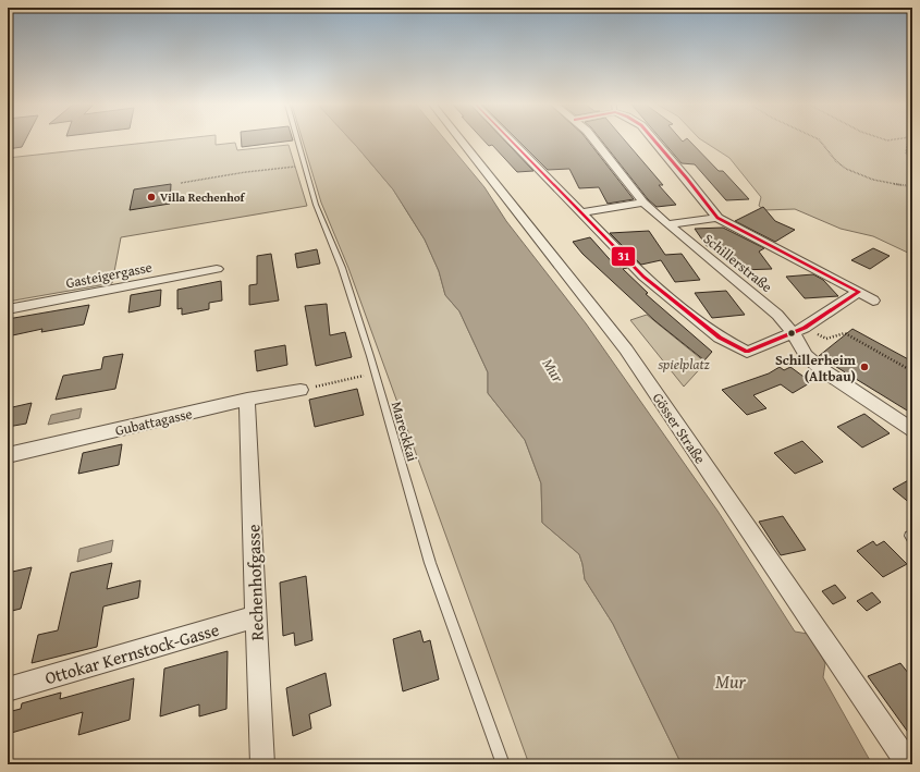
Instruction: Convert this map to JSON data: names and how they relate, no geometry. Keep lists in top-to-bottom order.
{
  "streets": {
    "street": [
      "Schillerstraße",
      "Gasteigergasse",
      "Gubattagasse",
      "Gösser Straße",
      "Rechenhofgasse",
      "Ottokar Kernstock-Gasse"
    ],
    "lane": ["Mareckkai"]
  },
  "crossings": [
    ["Gubattagasse", "Rechenhofgasse"],
    ["Rechenhofgasse", "Ottokar Kernstock-Gasse"]
  ],
  "water": ["Mur"],
  "parks": ["spielplatz"],
  "places": ["Villa Rechenhof", "Schillerheim (Altbau)"],
  "lines": ["transit line 31"]
}
